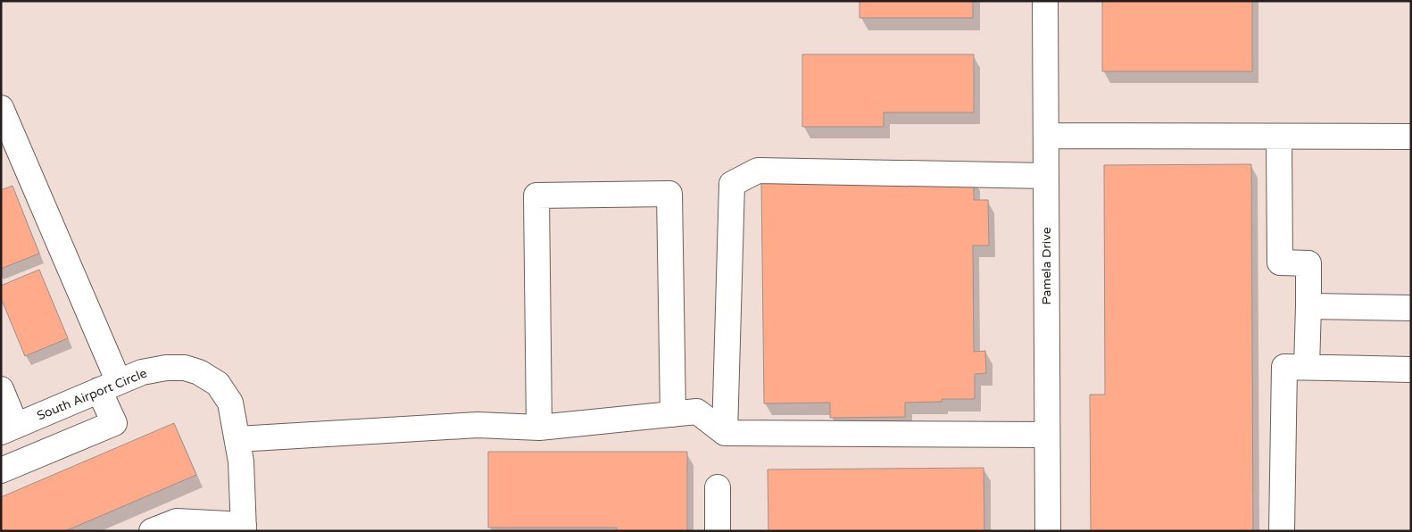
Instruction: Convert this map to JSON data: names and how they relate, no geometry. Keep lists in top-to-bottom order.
{
  "streets": {
    "street": ["Pamela Drive", "South Airport Circle"]
  }
}
